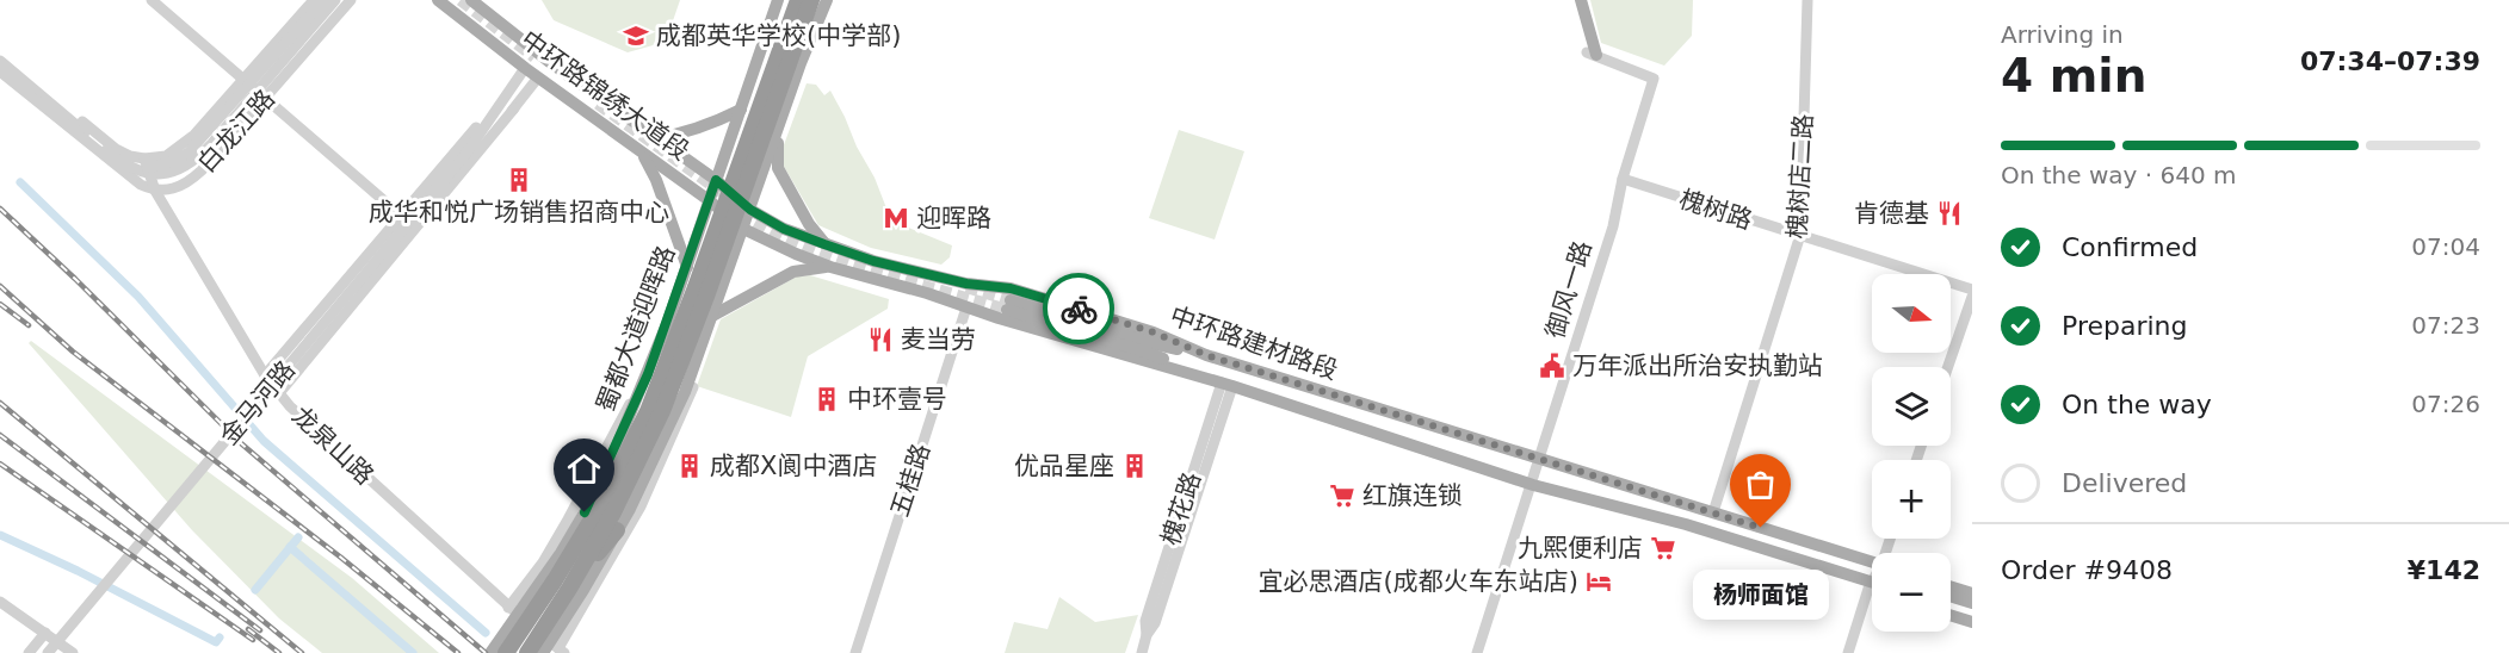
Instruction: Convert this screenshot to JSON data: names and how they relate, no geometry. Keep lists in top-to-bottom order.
{
  "streets": {
    "main road": ["中环路锦绣大道段", "蜀都大道迎晖路", "中环路建材路段"],
    "street": [
      "白龙江路",
      "槐树店二路",
      "槐树路",
      "御风一路",
      "金马河路",
      "龙泉山路",
      "五桂路",
      "槐花路"
    ]
  },
  "crossings": [
    ["中环路锦绣大道段", "蜀都大道迎晖路"],
    ["中环路锦绣大道段", "中环路建材路段"],
    ["白龙江路", "龙泉山路"],
    ["槐树店二路", "槐树路"],
    ["槐树路", "御风一路"],
    ["御风一路", "中环路建材路段"],
    ["中环路建材路段", "五桂路"],
    ["中环路建材路段", "槐花路"]
  ],
  "places": {
    "school or university": ["成都英华学校(中学部)"],
    "building": [
      "成华和悦广场销售招商中心",
      "中环壹号",
      "成都X阆中酒店",
      "优品星座"
    ],
    "restaurant": ["肯德基", "麦当劳"],
    "metro station": ["迎晖路"],
    "public building": ["万年派出所治安执勤站"],
    "supermarket": ["红旗连锁", "九熙便利店"],
    "other": ["杨师面馆"],
    "hotel": ["宜必思酒店(成都火车东站店)"]
  },
  "north": "right",
  "page": {
    "heading": ["4 min", "Arriving in", "07:34–07:39"],
    "panel": ["Order #9408", "¥142"],
    "bar": "On the way · 640 m",
    "list": [
      ["Confirmed", "07:04"],
      ["Preparing", "07:23"],
      ["On the way", "07:26"],
      "Delivered"
    ],
    "map_buttons": ["+", "−"],
    "bubble": "杨师面馆"
  }
}
